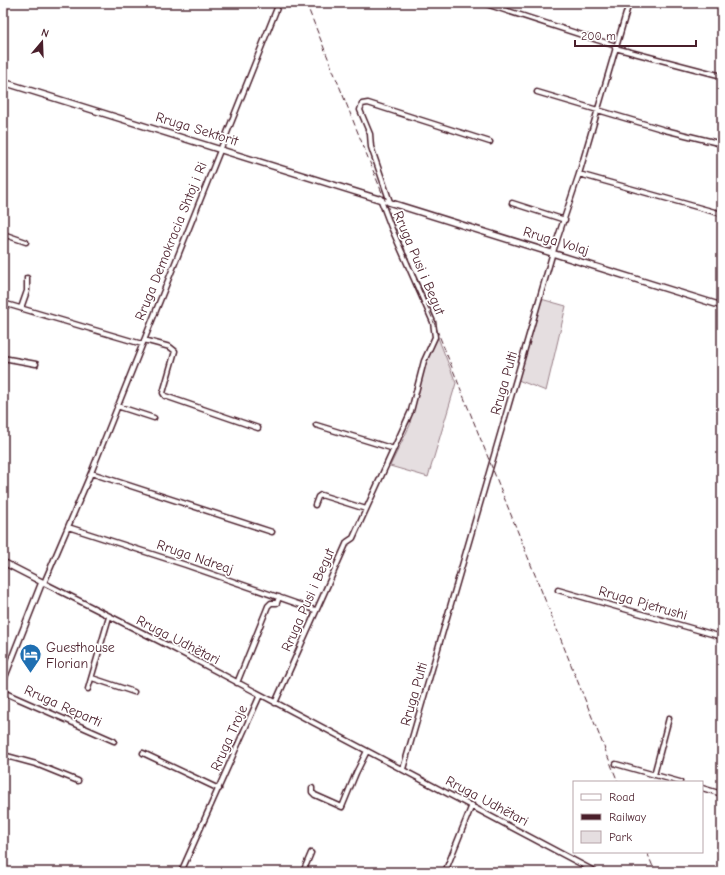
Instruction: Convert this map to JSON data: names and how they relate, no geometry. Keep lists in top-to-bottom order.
{
  "streets": {
    "street": [
      "Rruga Sektorit",
      "Rruga Demokracia Shtoj i Ri",
      "Rruga Volaj",
      "Rruga Pusi i Begut",
      "Rruga Pulti",
      "Rruga Ndreaj",
      "Rruga Pjetrushi",
      "Rruga Udhëtari",
      "Rruga Reparti",
      "Rruga Troje"
    ]
  },
  "crossings": [
    ["Rruga Sektorit", "Rruga Demokracia Shtoj i Ri"],
    ["Rruga Sektorit", "Rruga Volaj"],
    ["Rruga Sektorit", "Rruga Pusi i Begut"],
    ["Rruga Demokracia Shtoj i Ri", "Rruga Ndreaj"],
    ["Rruga Demokracia Shtoj i Ri", "Rruga Udhëtari"],
    ["Rruga Volaj", "Rruga Pusi i Begut"],
    ["Rruga Volaj", "Rruga Pulti"],
    ["Rruga Pusi i Begut", "Rruga Ndreaj"],
    ["Rruga Pusi i Begut", "Rruga Udhëtari"],
    ["Rruga Pulti", "Rruga Udhëtari"],
    ["Rruga Udhëtari", "Rruga Troje"]
  ],
  "places": {
    "hotel": ["Guesthouse Florian"]
  },
  "legend": ["Road", "Railway", "Park"],
  "scale_bar": "200 m",
  "north": "top"
}
